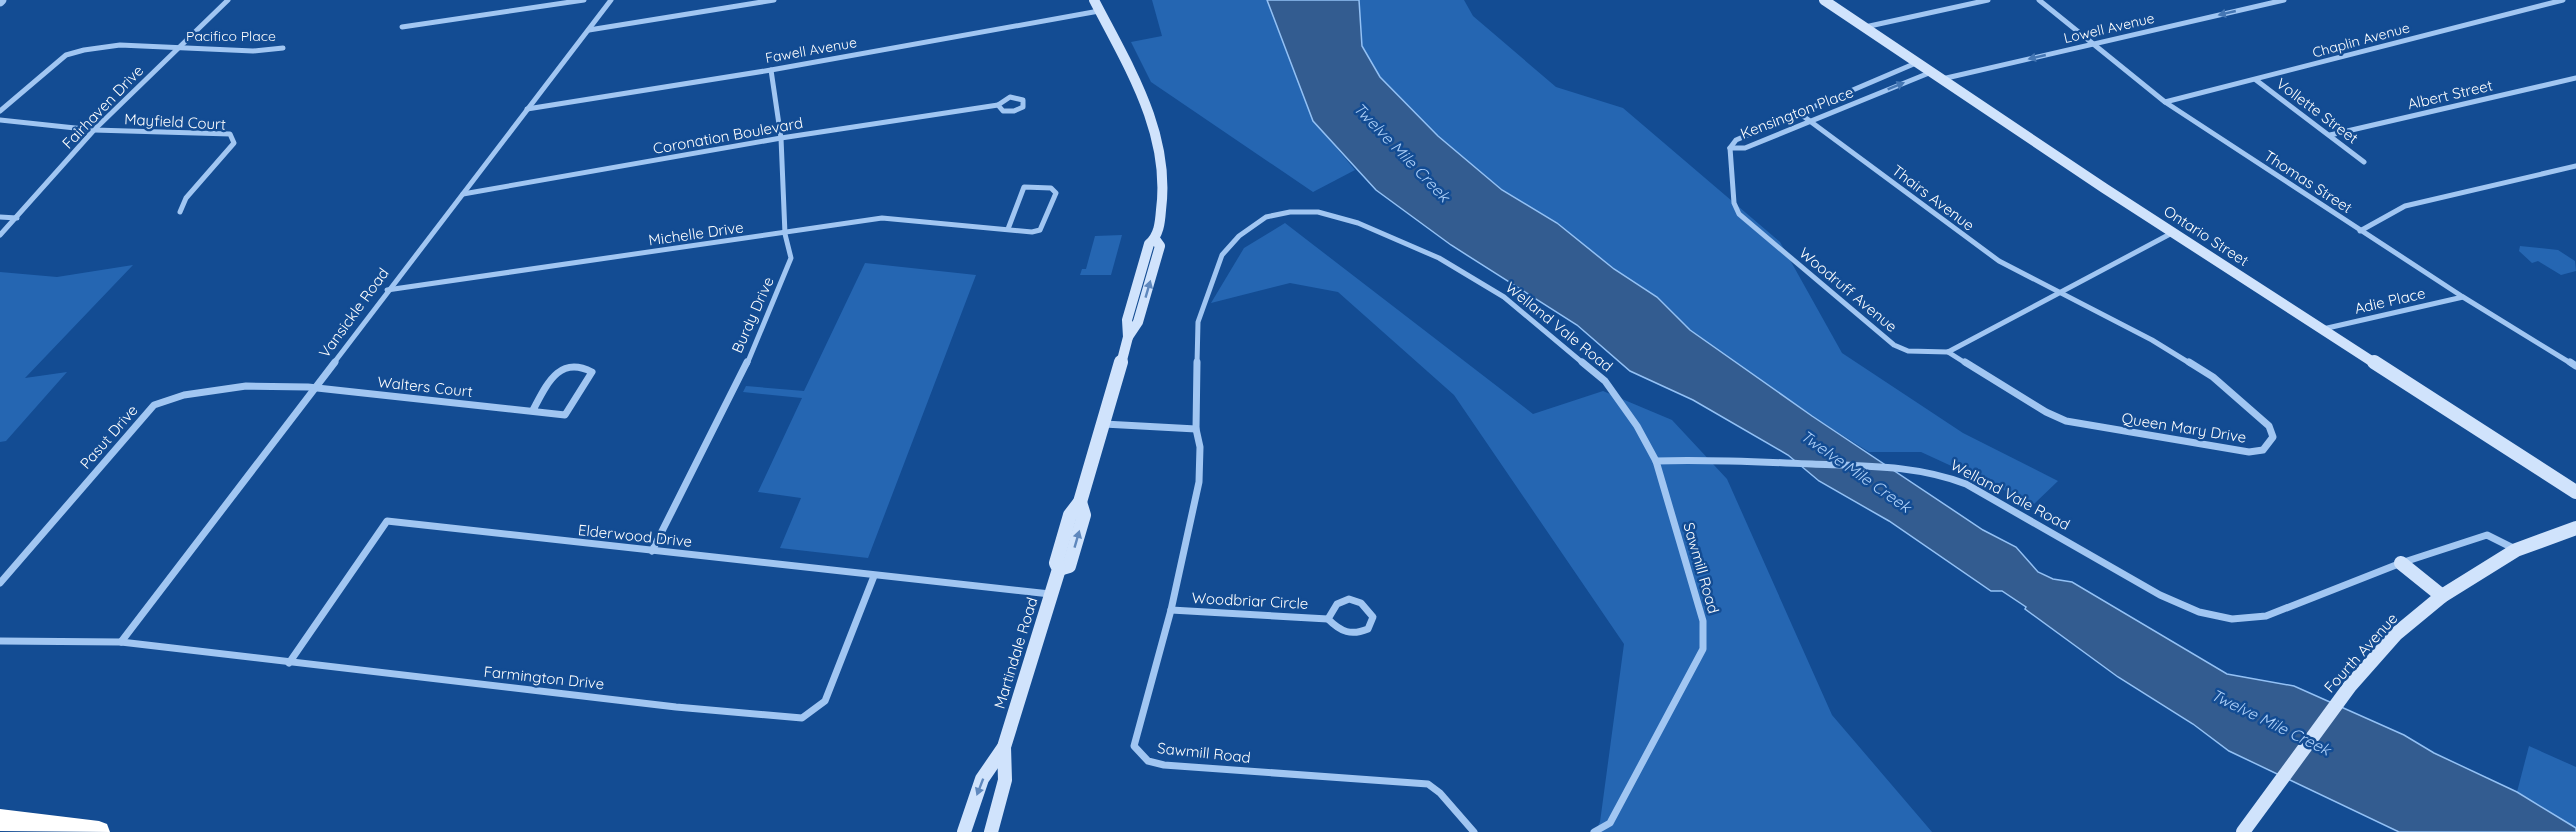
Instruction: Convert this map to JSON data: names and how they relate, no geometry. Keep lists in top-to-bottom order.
{
  "streets": {
    "main road": ["Ontario Street", "Martindale Road", "Fourth Avenue"],
    "street": [
      "Lowell Avenue",
      "Pacifico Place",
      "Chaplin Avenue",
      "Fawell Avenue",
      "Albert Street",
      "Fairhaven Drive",
      "Vollette Street",
      "Kensington Place",
      "Mayfield Court",
      "Coronation Boulevard",
      "Thomas Street",
      "Thairs Avenue",
      "Michelle Drive",
      "Woodruff Avenue",
      "Adie Place",
      "Vansickle Road",
      "Burdy Drive",
      "Welland Vale Road",
      "Walters Court",
      "Queen Mary Drive",
      "Pasut Drive",
      "Elderwood Drive",
      "Sawmill Road",
      "Woodbriar Circle",
      "Farmington Drive"
    ]
  },
  "crossings": [
    ["Lowell Avenue", "Thomas Street"],
    ["Lowell Avenue", "Ontario Street"],
    ["Pacifico Place", "Fairhaven Drive"],
    ["Chaplin Avenue", "Vollette Street"],
    ["Chaplin Avenue", "Thomas Street"],
    ["Fawell Avenue", "Vansickle Road"],
    ["Fawell Avenue", "Burdy Drive"],
    ["Fawell Avenue", "Martindale Road"],
    ["Albert Street", "Vollette Street"],
    ["Fairhaven Drive", "Mayfield Court"],
    ["Kensington Place", "Thairs Avenue"],
    ["Kensington Place", "Ontario Street"],
    ["Kensington Place", "Woodruff Avenue"],
    ["Coronation Boulevard", "Vansickle Road"],
    ["Coronation Boulevard", "Burdy Drive"],
    ["Thomas Street", "Adie Place"],
    ["Thairs Avenue", "Woodruff Avenue"],
    ["Thairs Avenue", "Queen Mary Drive"],
    ["Michelle Drive", "Vansickle Road"],
    ["Michelle Drive", "Burdy Drive"],
    ["Ontario Street", "Woodruff Avenue"],
    ["Ontario Street", "Adie Place"],
    ["Woodruff Avenue", "Queen Mary Drive"],
    ["Vansickle Road", "Walters Court"],
    ["Vansickle Road", "Pasut Drive"],
    ["Vansickle Road", "Farmington Drive"],
    ["Burdy Drive", "Elderwood Drive"],
    ["Welland Vale Road", "Sawmill Road"],
    ["Welland Vale Road", "Fourth Avenue"],
    ["Walters Court", "Pasut Drive"],
    ["Elderwood Drive", "Martindale Road"],
    ["Elderwood Drive", "Farmington Drive"],
    ["Sawmill Road", "Woodbriar Circle"]
  ],
  "one_way": ["Lowell Avenue"],
  "water": ["Twelve Mile Creek"]
}
